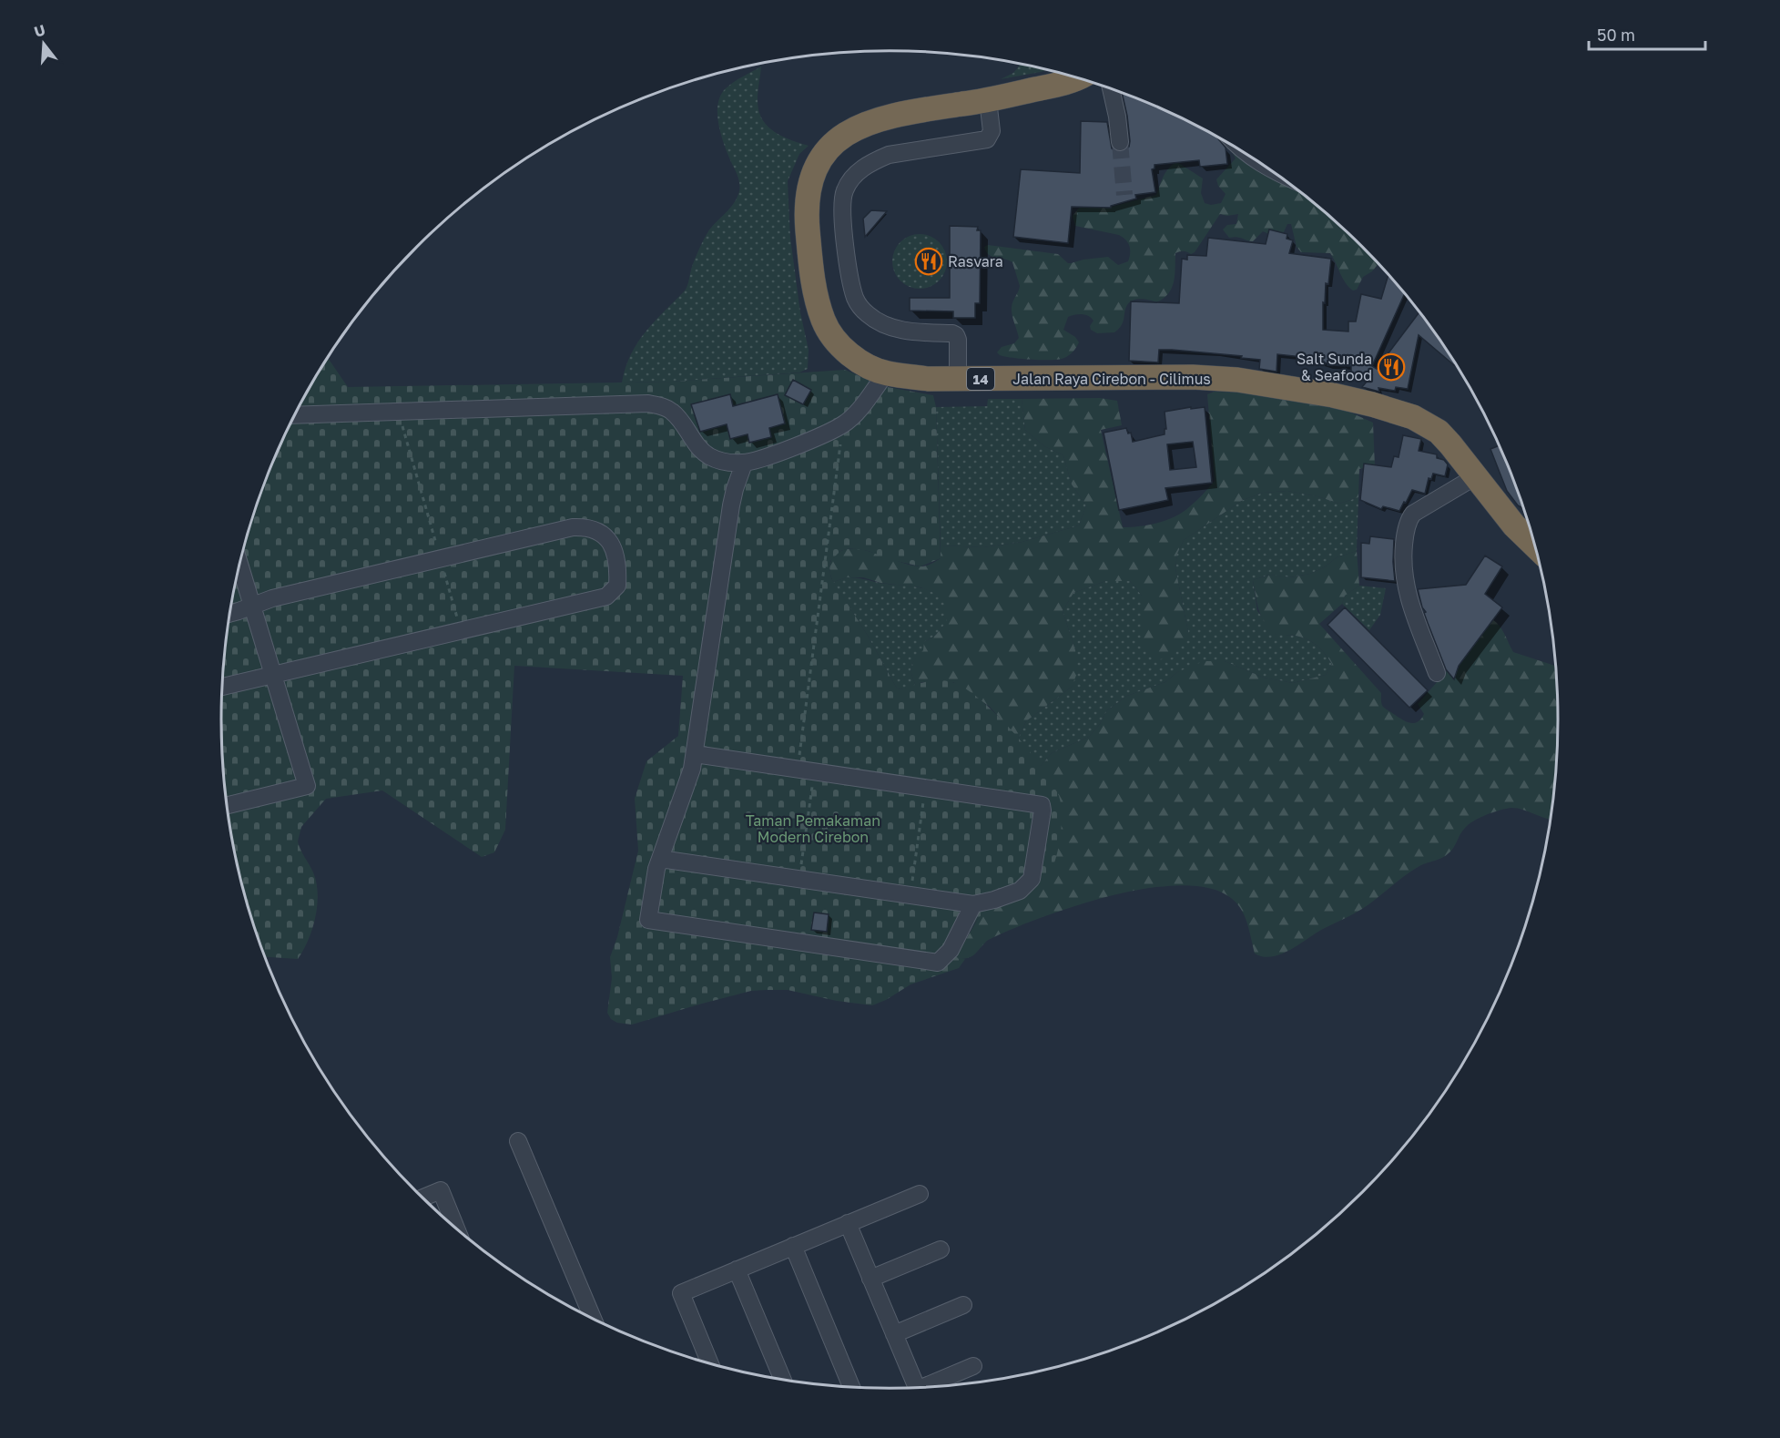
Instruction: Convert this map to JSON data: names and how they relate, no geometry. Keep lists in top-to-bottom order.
{
  "streets": {
    "highway": ["14", "Jalan Raya Cirebon - Cilimus"]
  },
  "parks": ["Taman Pemakaman Modern Cirebon"],
  "places": {
    "restaurant": ["Rasvara", "Salt Sunda & Seafood"]
  },
  "scale_bar": "50 m",
  "north": "top"
}
